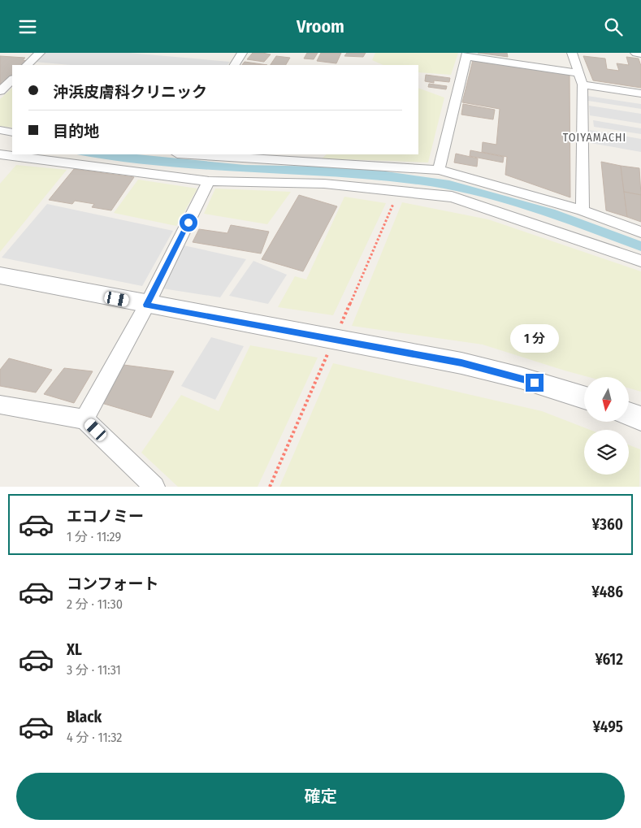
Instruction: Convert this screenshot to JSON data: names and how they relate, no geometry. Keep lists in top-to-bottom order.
{
  "districts": ["TOIYAMACHI"],
  "north": "bottom",
  "page": {
    "header": "Vroom",
    "banner": ["沖浜皮膚科クリニック", "目的地"],
    "bubble": "1 分",
    "list": [
      {
        "name": "エコノミー",
        "note": "1 分 · 11:29",
        "value": "¥360"
      },
      {
        "name": "コンフォート",
        "note": "2 分 · 11:30",
        "value": "¥486"
      },
      {
        "name": "XL",
        "note": "3 分 · 11:31",
        "value": "¥612"
      },
      {
        "name": "Black",
        "note": "4 分 · 11:32",
        "value": "¥495"
      }
    ],
    "buttons": "確定"
  }
}
